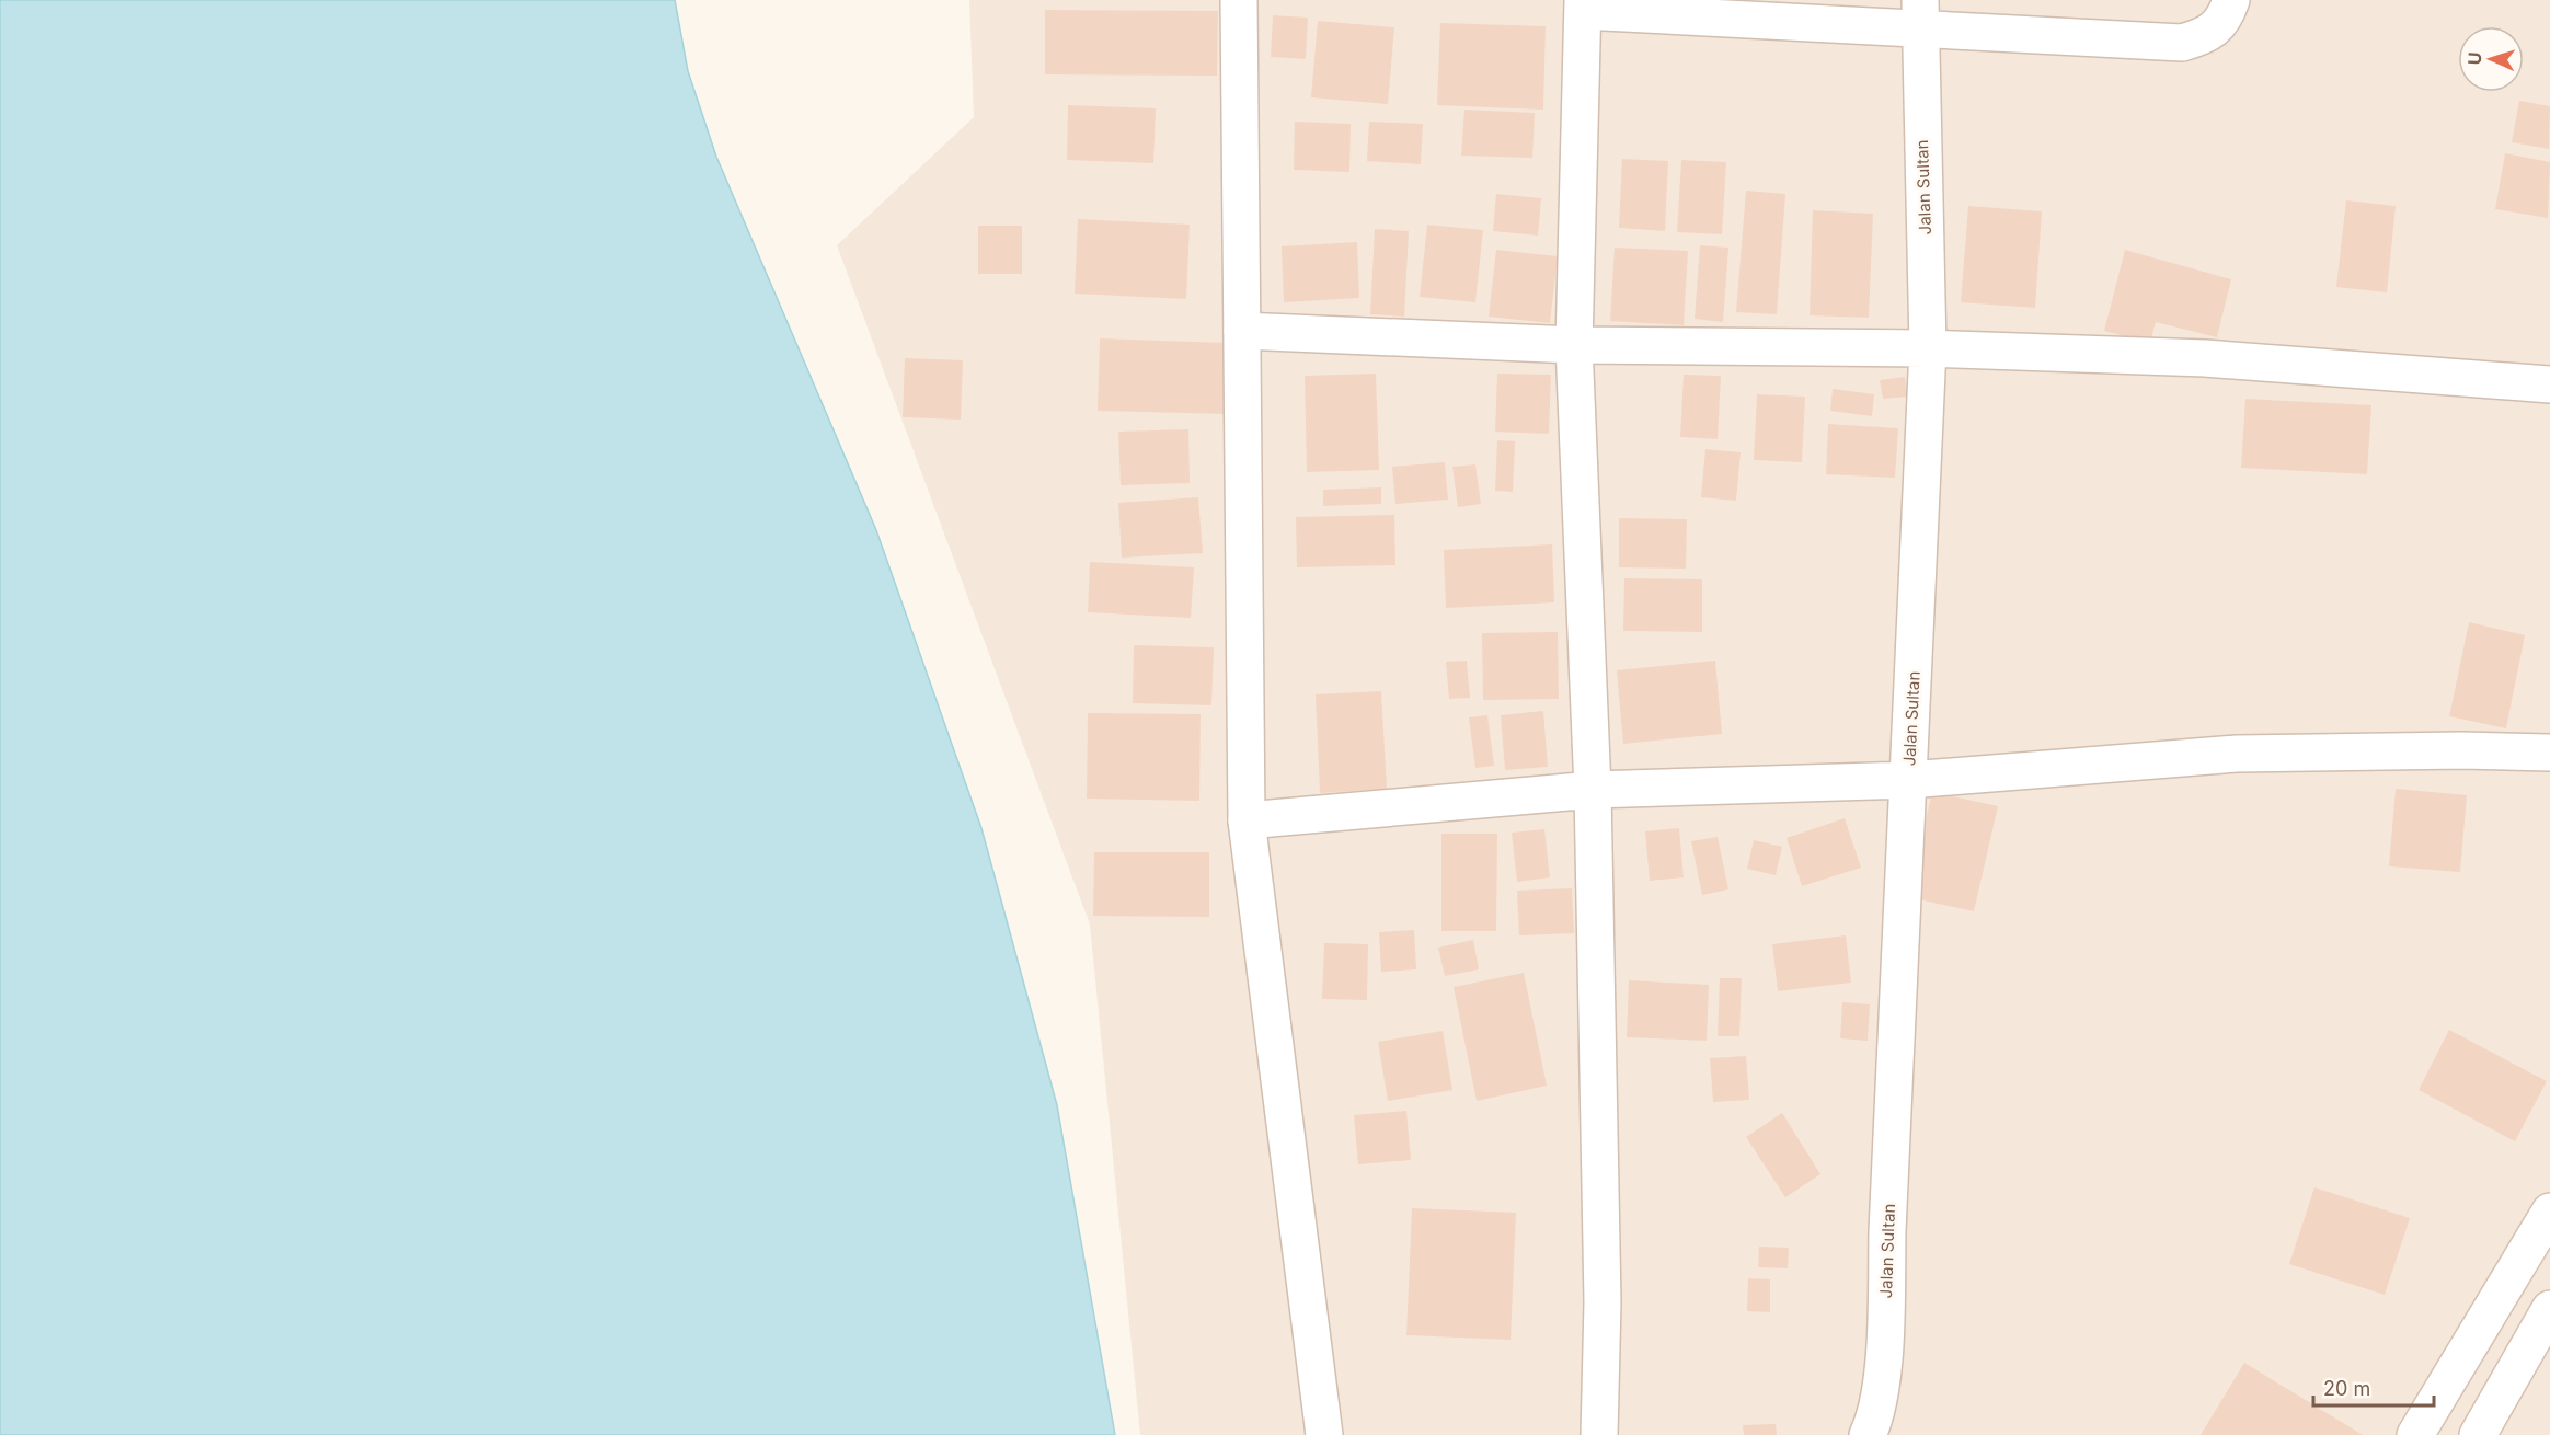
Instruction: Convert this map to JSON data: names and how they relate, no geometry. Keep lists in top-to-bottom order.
{
  "streets": {
    "street": ["Jalan Sultan"]
  },
  "scale_bar": "20 m",
  "north": "left"
}
